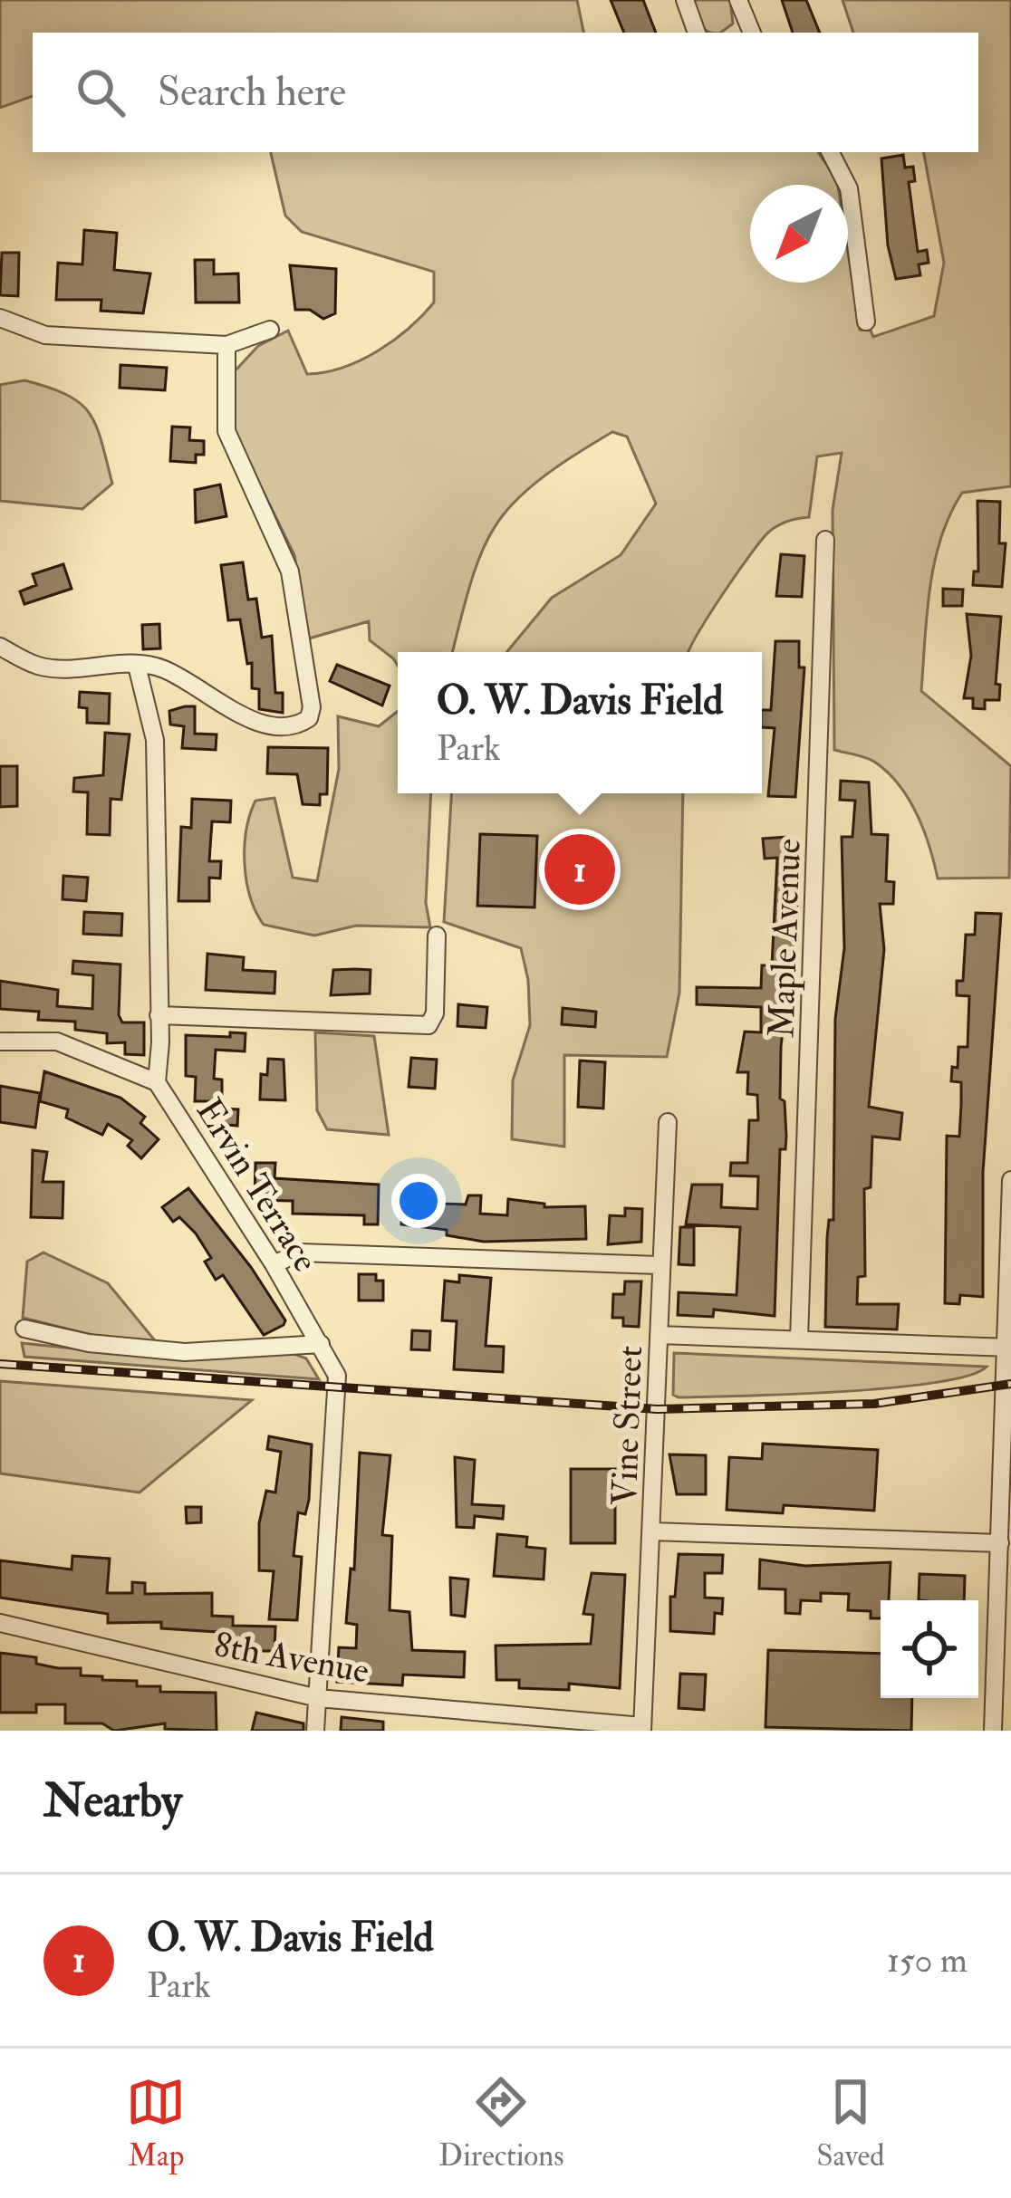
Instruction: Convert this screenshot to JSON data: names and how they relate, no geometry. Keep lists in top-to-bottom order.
{
  "streets": {
    "street": [
      "Maple Avenue",
      "Ervin Terrace",
      "Vine Street",
      "8th Avenue"
    ]
  },
  "crossings": [
    ["Ervin Terrace", "8th Avenue"],
    ["Vine Street", "8th Avenue"]
  ],
  "north": "bottom left",
  "page": {
    "search": "Search here",
    "popup": ["O. W. Davis Field", "Park"],
    "pins": "1",
    "heading": "Nearby",
    "list": [
      {
        "mark": "1",
        "name": "O. W. Davis Field",
        "note": "Park",
        "value": "150 m"
      }
    ],
    "nav": ["Map", "Directions", "Saved"]
  }
}
